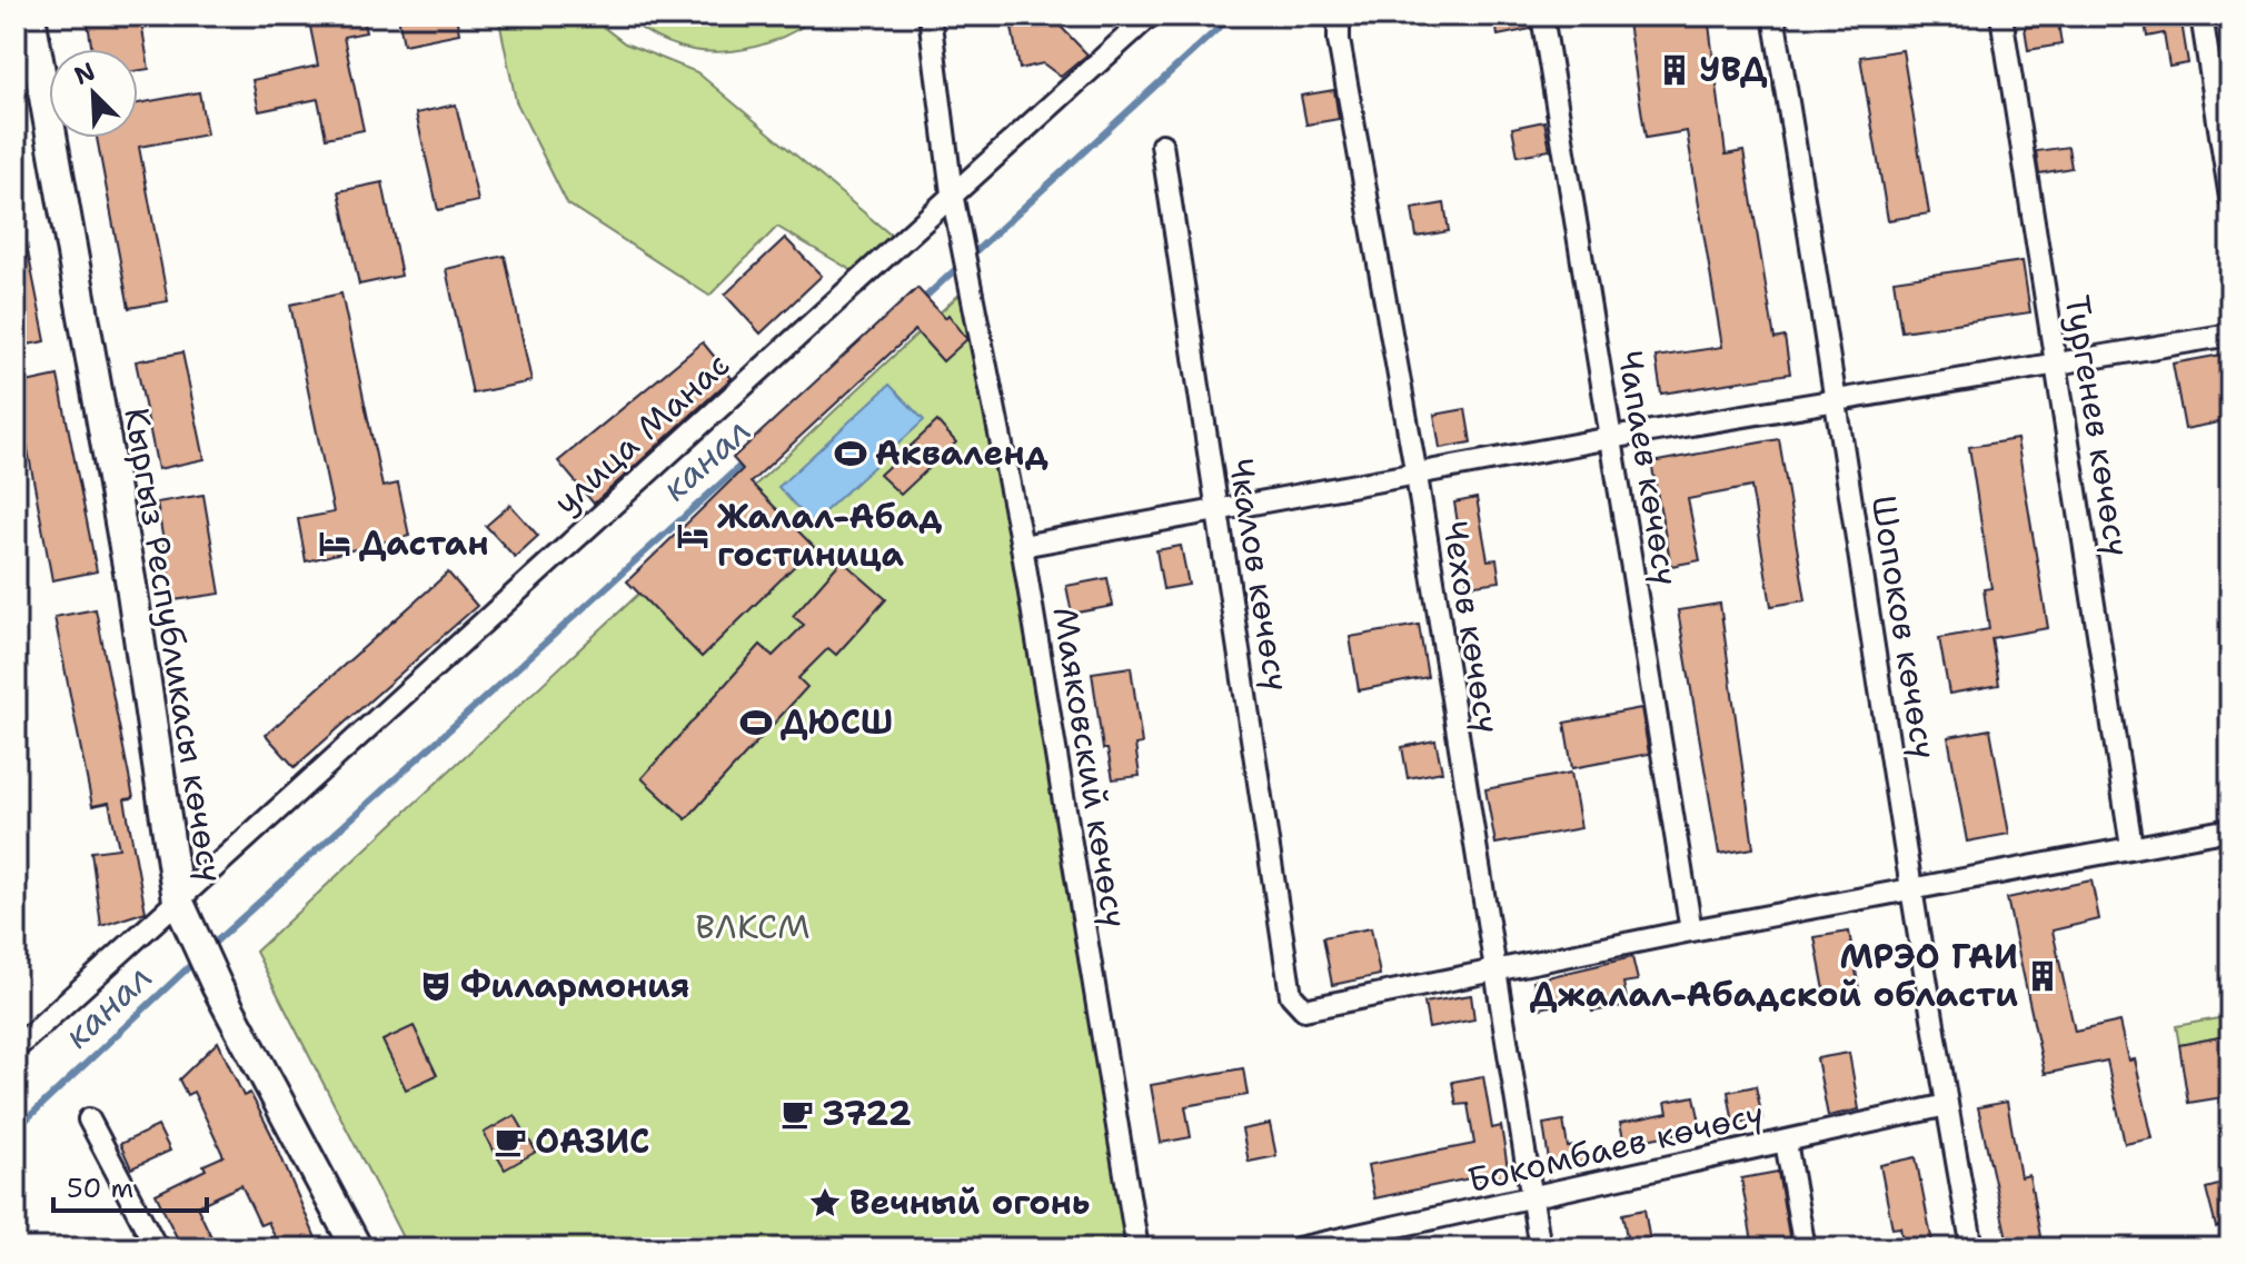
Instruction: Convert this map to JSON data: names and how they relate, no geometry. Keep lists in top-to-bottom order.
{
  "streets": {
    "main road": ["Кыргыз Республикасы көчөсү"],
    "street": [
      "Тургенев көчөсү",
      "улица Манас",
      "Чапаев көчөсү",
      "Чкалов көчөсү",
      "Чехов көчөсү",
      "Шопоков көчөсү",
      "Маяковский көчөсү",
      "Бокомбаев көчөсү"
    ]
  },
  "crossings": [
    ["улица Манас", "Кыргыз Республикасы көчөсү"],
    ["улица Манас", "Маяковский көчөсү"],
    ["Чкалов көчөсү", "Чехов көчөсү"],
    ["Чехов көчөсү", "Бокомбаев көчөсү"],
    ["Шопоков көчөсү", "Бокомбаев көчөсү"]
  ],
  "water": ["канал"],
  "parks": ["ВЛКСМ"],
  "places": {
    "building": ["УВД", "МРЭО ГАИ Джалал-Абадской области"],
    "sports": ["Акваленд", "ДЮСШ"],
    "hotel": ["Жалал-Абад гостиница", "Дастан"],
    "theatre": ["Филармония"],
    "cafe": ["3722", "ОАЗИС"],
    "place": ["Вечный огонь"]
  },
  "scale_bar": "50 m",
  "north": "top left"
}
